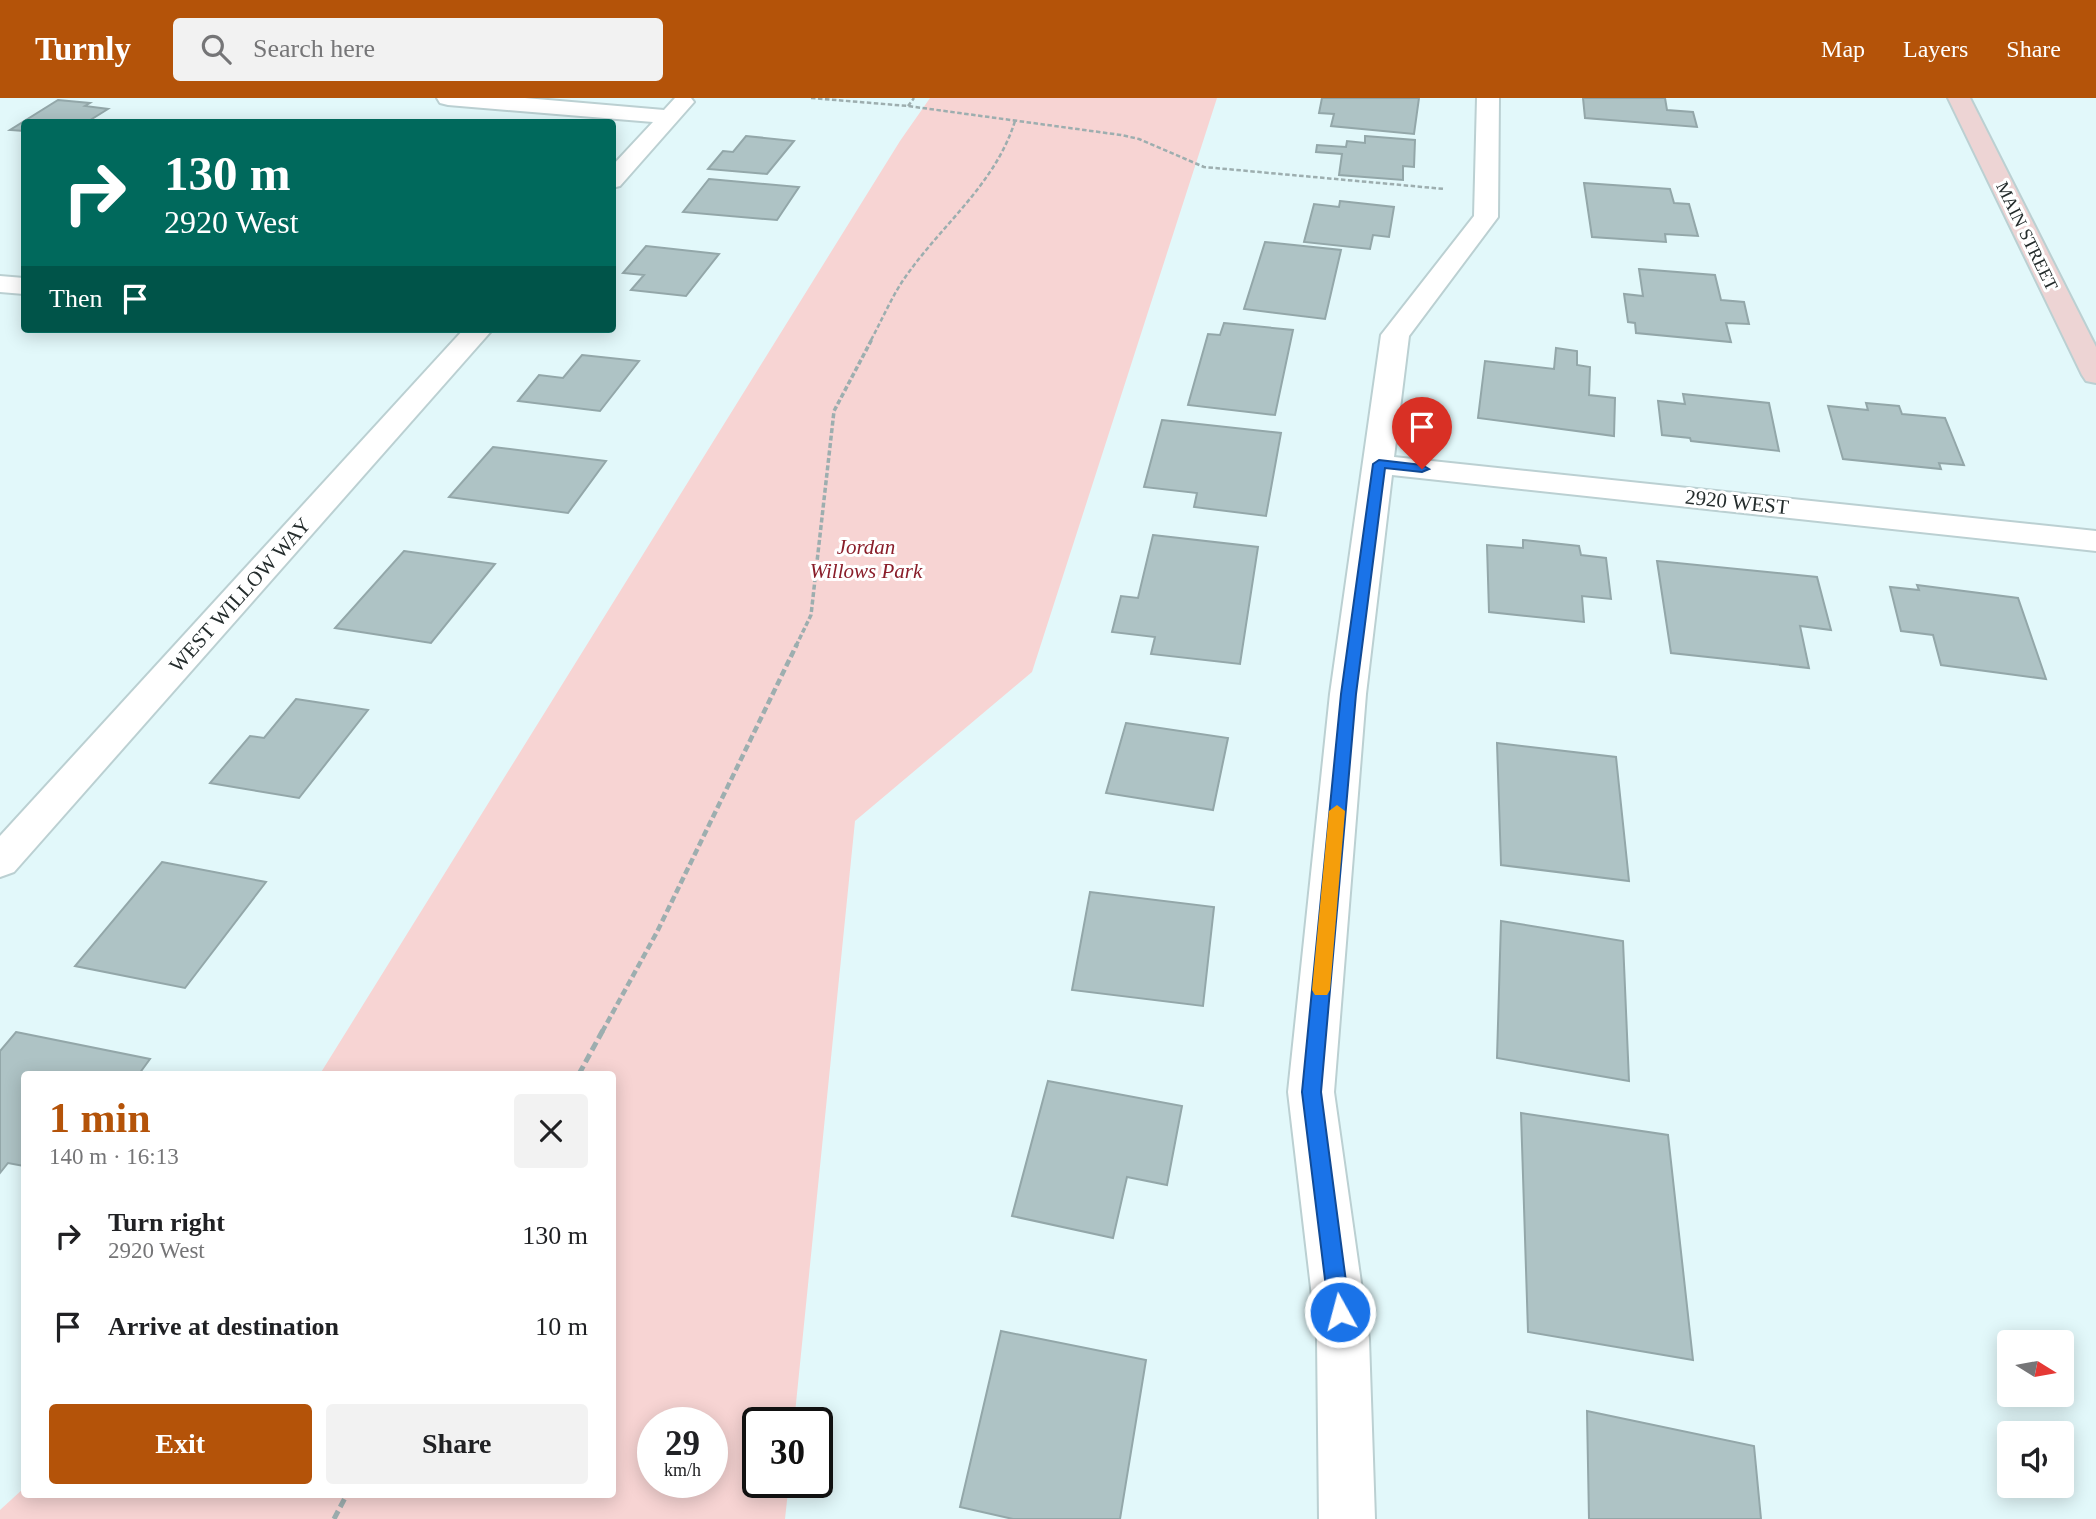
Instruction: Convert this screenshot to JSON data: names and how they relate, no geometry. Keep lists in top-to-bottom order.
{
  "streets": {
    "main road": ["MAIN STREET"],
    "street": ["2920 WEST", "WEST WILLOW WAY"]
  },
  "parks": ["Jordan Willows Park"],
  "north": "right",
  "page": {
    "header": "Turnly",
    "search": "Search here",
    "nav": ["Map", "Layers", "Share"],
    "turn": ["130 m", "2920 West"],
    "then": "Then",
    "heading": ["1 min", "140 m · 16:13"],
    "list": [
      {
        "name": "Turn right",
        "note": "2920 West",
        "value": "130 m"
      },
      {
        "name": "Arrive at destination",
        "value": "10 m"
      }
    ],
    "buttons": ["Exit", "Share"],
    "speed": "29 km/h",
    "limit": "30"
  }
}
